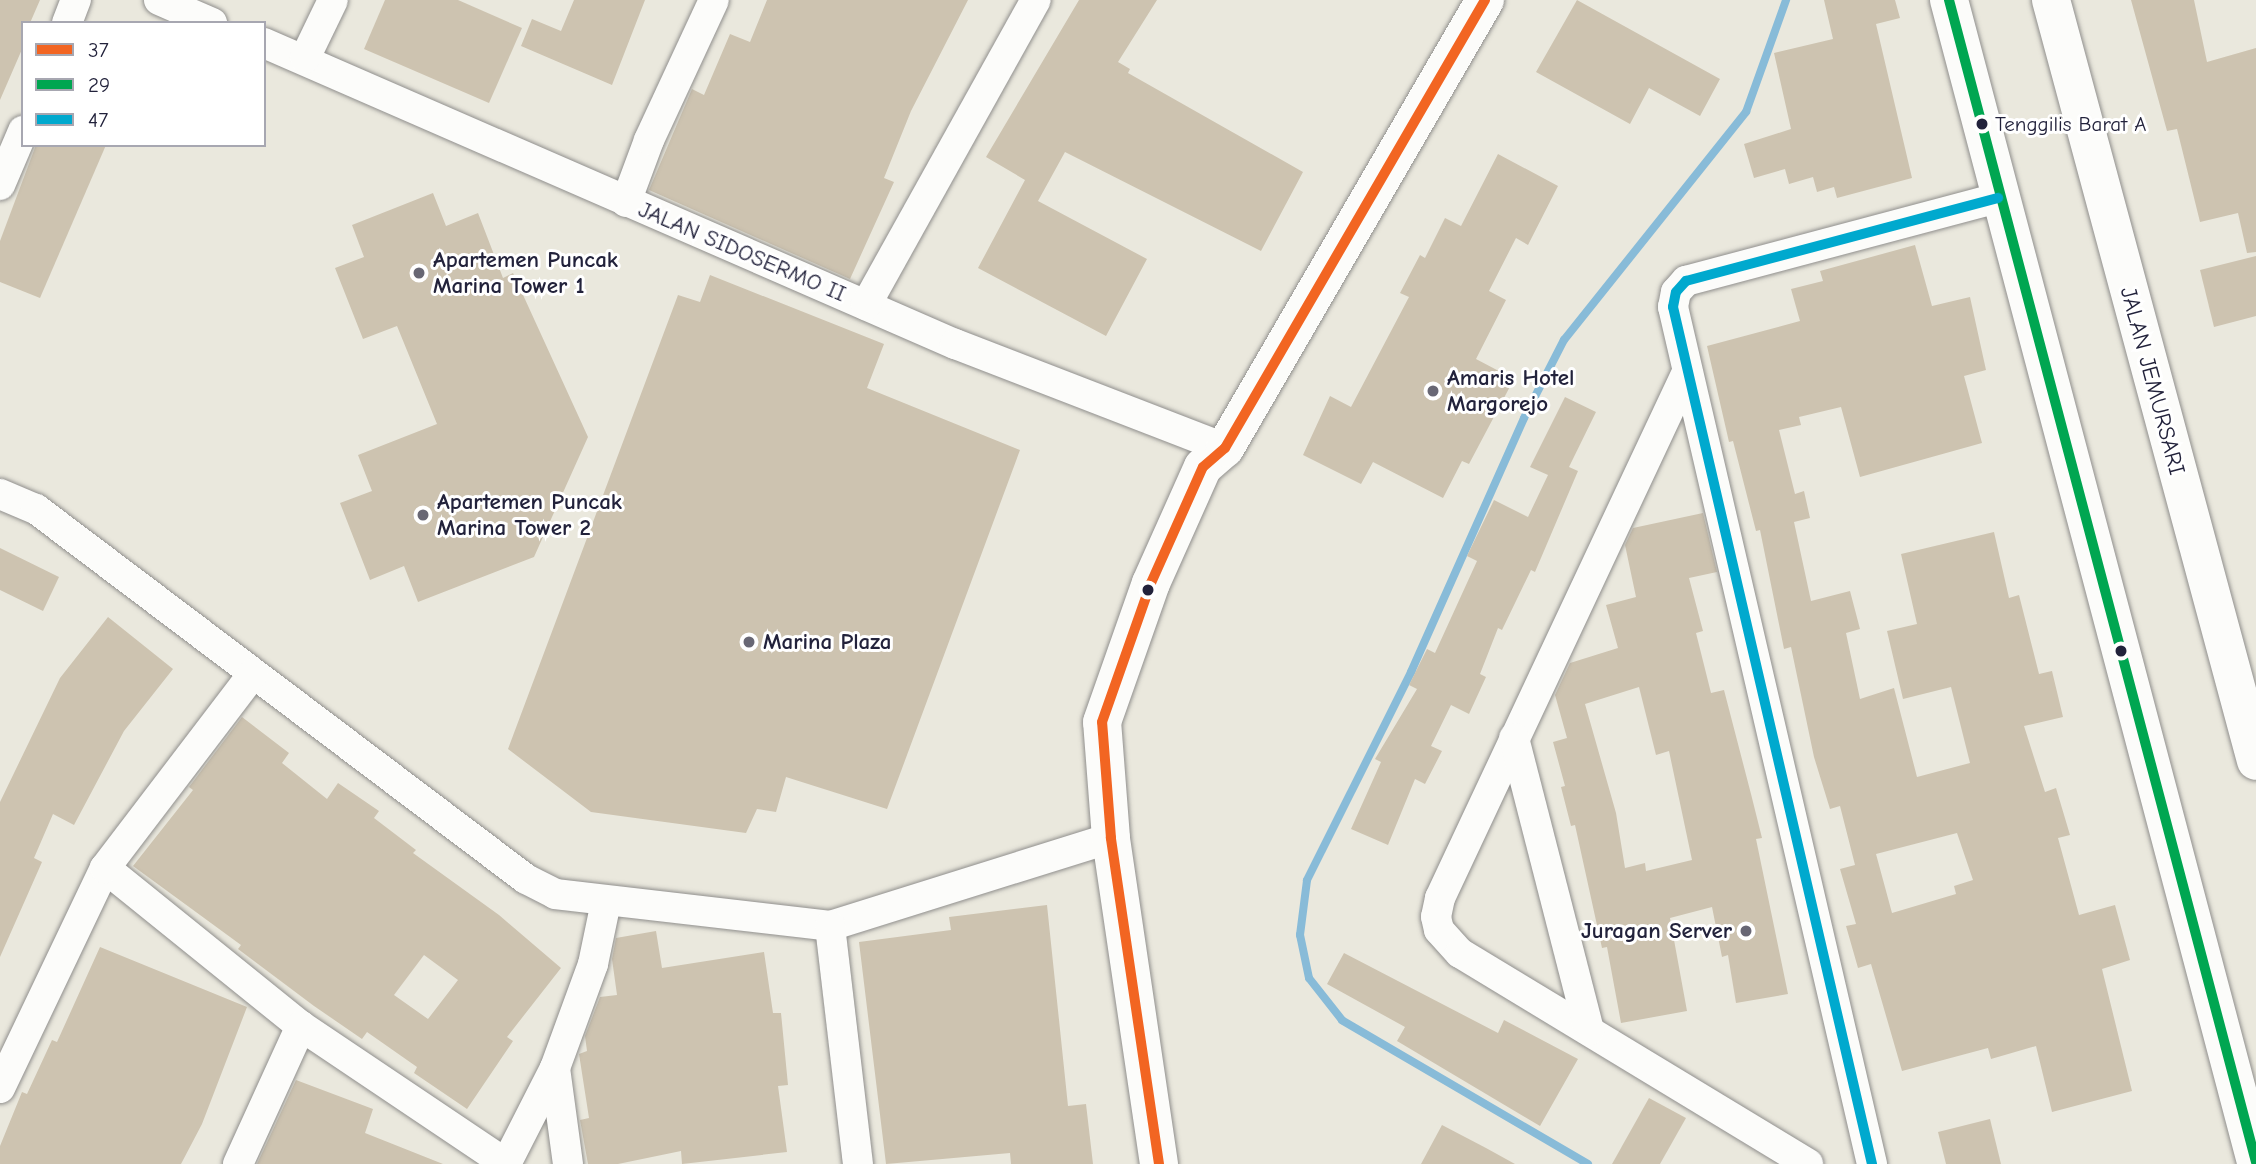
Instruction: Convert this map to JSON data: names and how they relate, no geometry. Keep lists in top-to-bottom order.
{
  "streets": {
    "main road": ["JALAN JEMURSARI"],
    "street": ["JALAN SIDOSERMO II"]
  },
  "places": [
    "Tenggilis Barat A",
    "Apartemen Puncak Marina Tower 1",
    "Amaris Hotel Margorejo",
    "Apartemen Puncak Marina Tower 2",
    "Marina Plaza",
    "Juragan Server"
  ],
  "lines": ["transit line 37", "transit line 29", "transit line 47"],
  "legend": ["37", "29", "47"]
}
